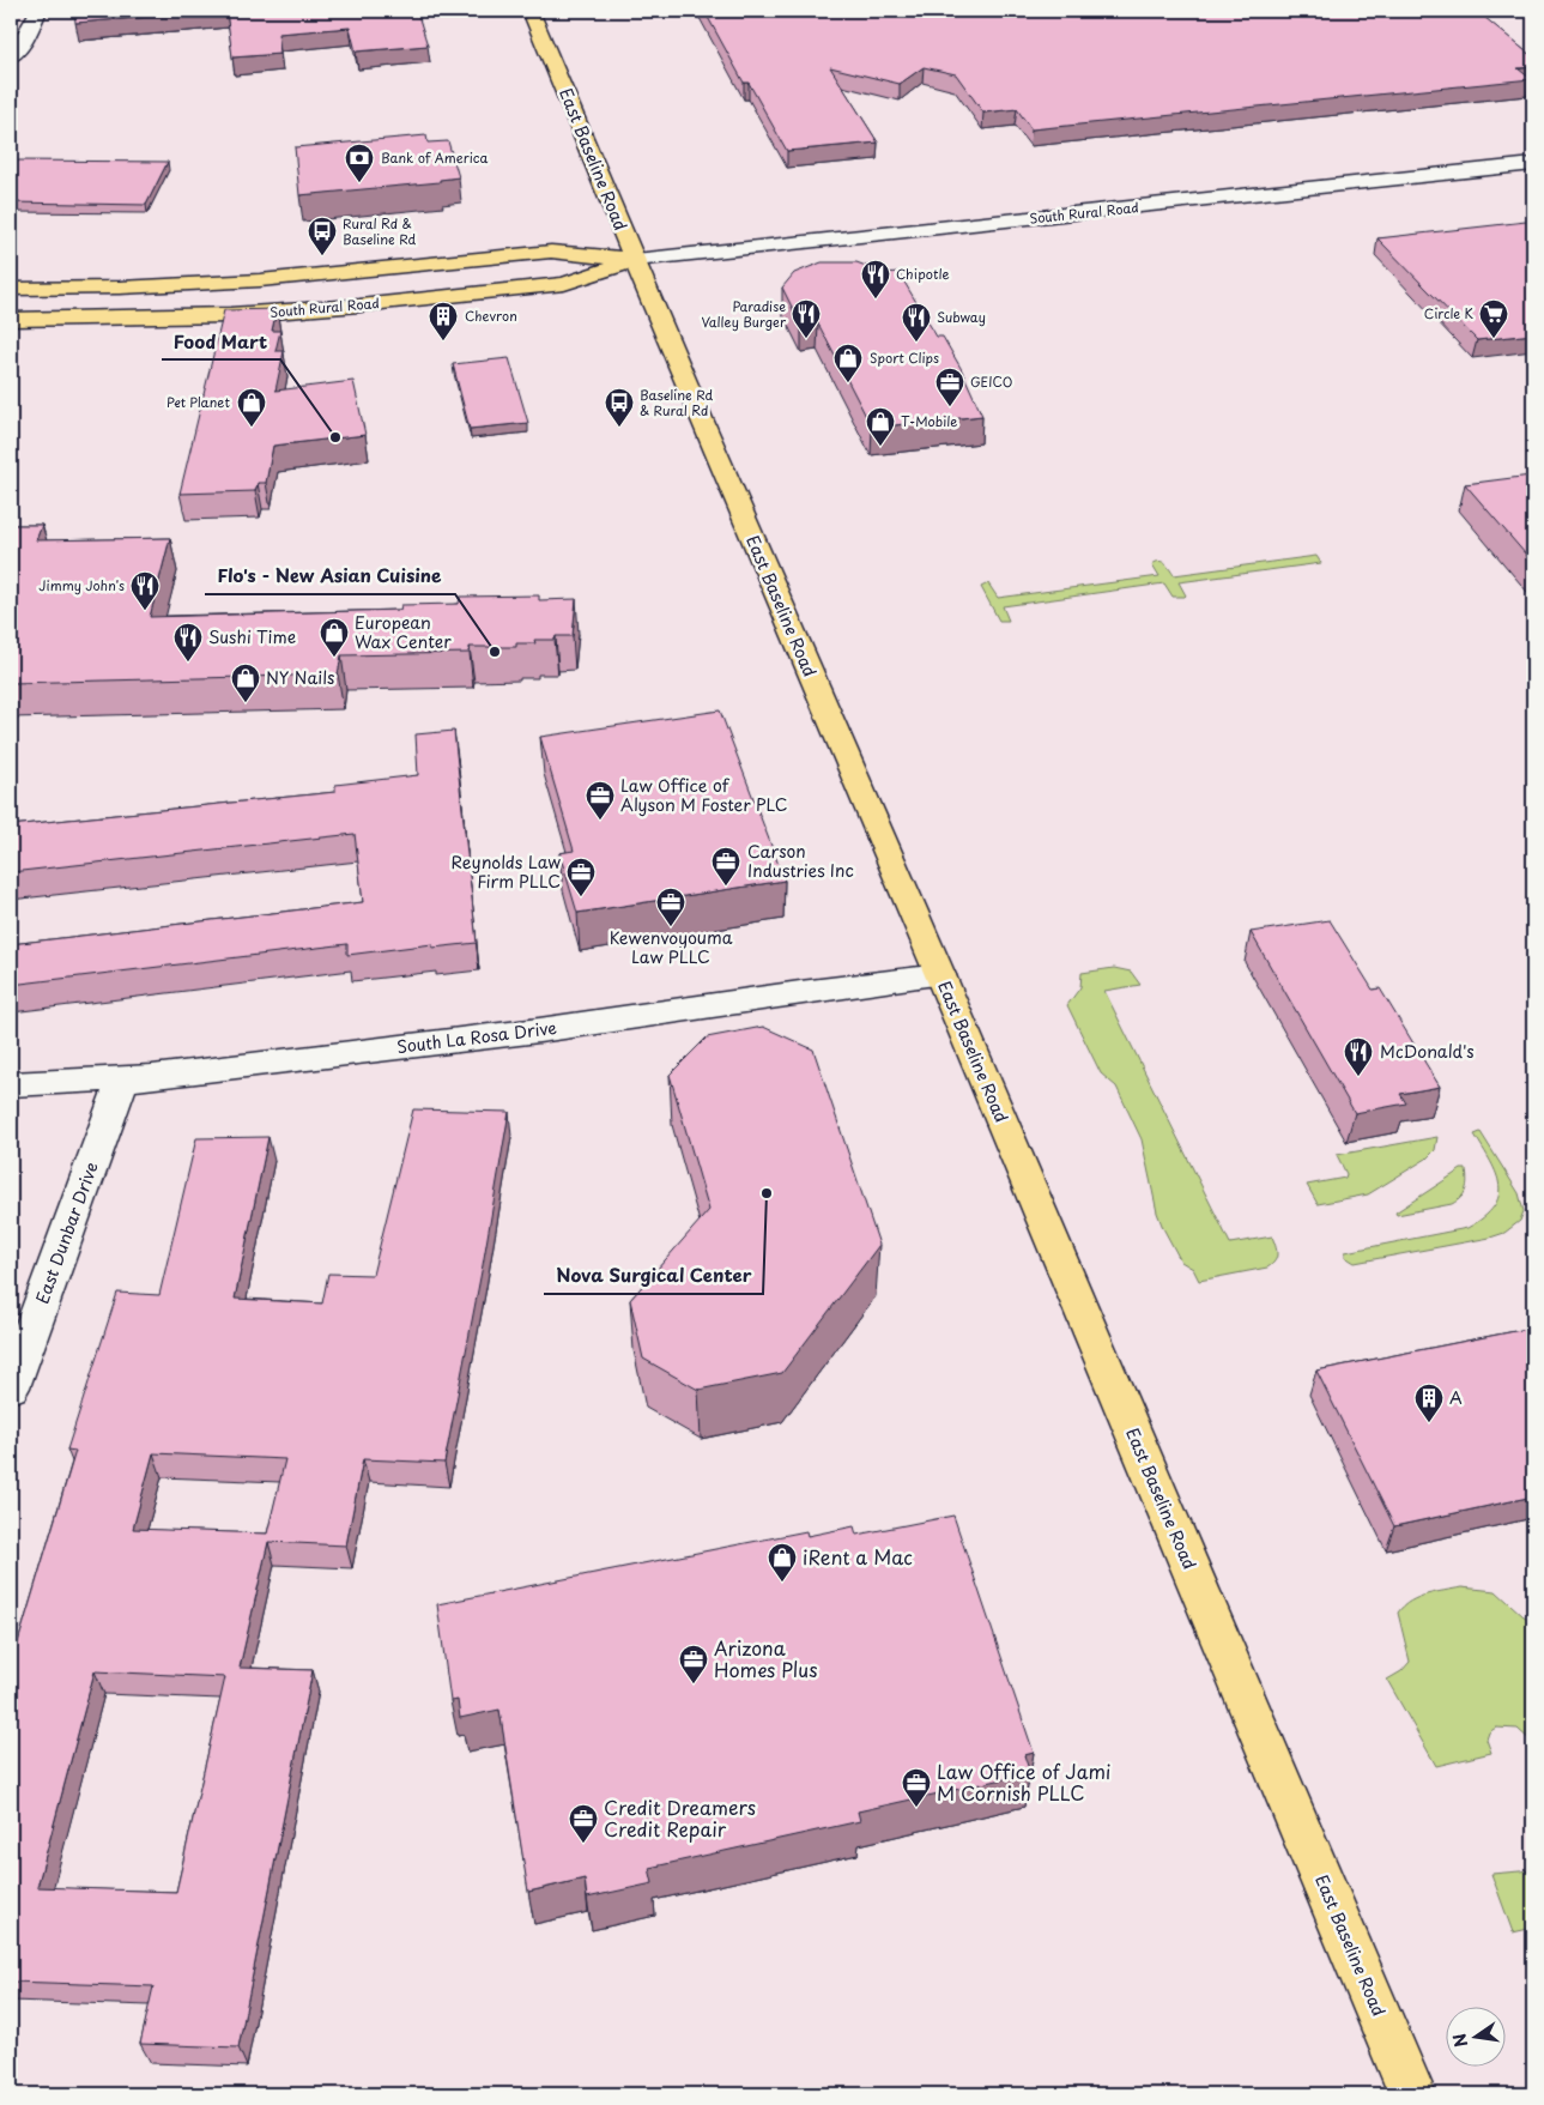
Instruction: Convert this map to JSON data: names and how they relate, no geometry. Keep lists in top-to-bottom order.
{
  "streets": {
    "main road": ["East Baseline Road", "South Rural Road"],
    "street": ["South La Rosa Drive", "East Dunbar Drive"]
  },
  "crossings": [
    ["East Baseline Road", "South Rural Road"],
    ["East Baseline Road", "South La Rosa Drive"],
    ["South La Rosa Drive", "East Dunbar Drive"]
  ],
  "places": {
    "bank": ["Bank of America"],
    "bus stop": ["Rural Rd & Baseline Rd", "Baseline Rd & Rural Rd"],
    "restaurant": [
      "Chipotle",
      "Paradise Valley Burger",
      "Subway",
      "Jimmy John's",
      "Sushi Time",
      "McDonald's"
    ],
    "supermarket": ["Circle K"],
    "building": ["Chevron", "A"],
    "shop": [
      "Sport Clips",
      "Pet Planet",
      "T-Mobile",
      "European Wax Center",
      "NY Nails",
      "iRent a Mac"
    ],
    "office": [
      "GEICO",
      "Law Office of Alyson M Foster PLC",
      "Carson Industries Inc",
      "Reynolds Law Firm PLLC",
      "Kewenvoyouma Law PLLC",
      "Arizona Homes Plus",
      "Law Office of Jami M Cornish PLLC",
      "Credit Dreamers Credit Repair"
    ],
    "other": ["Food Mart", "Flo's - New Asian Cuisine", "Nova Surgical Center"]
  },
  "north": "left"
}
